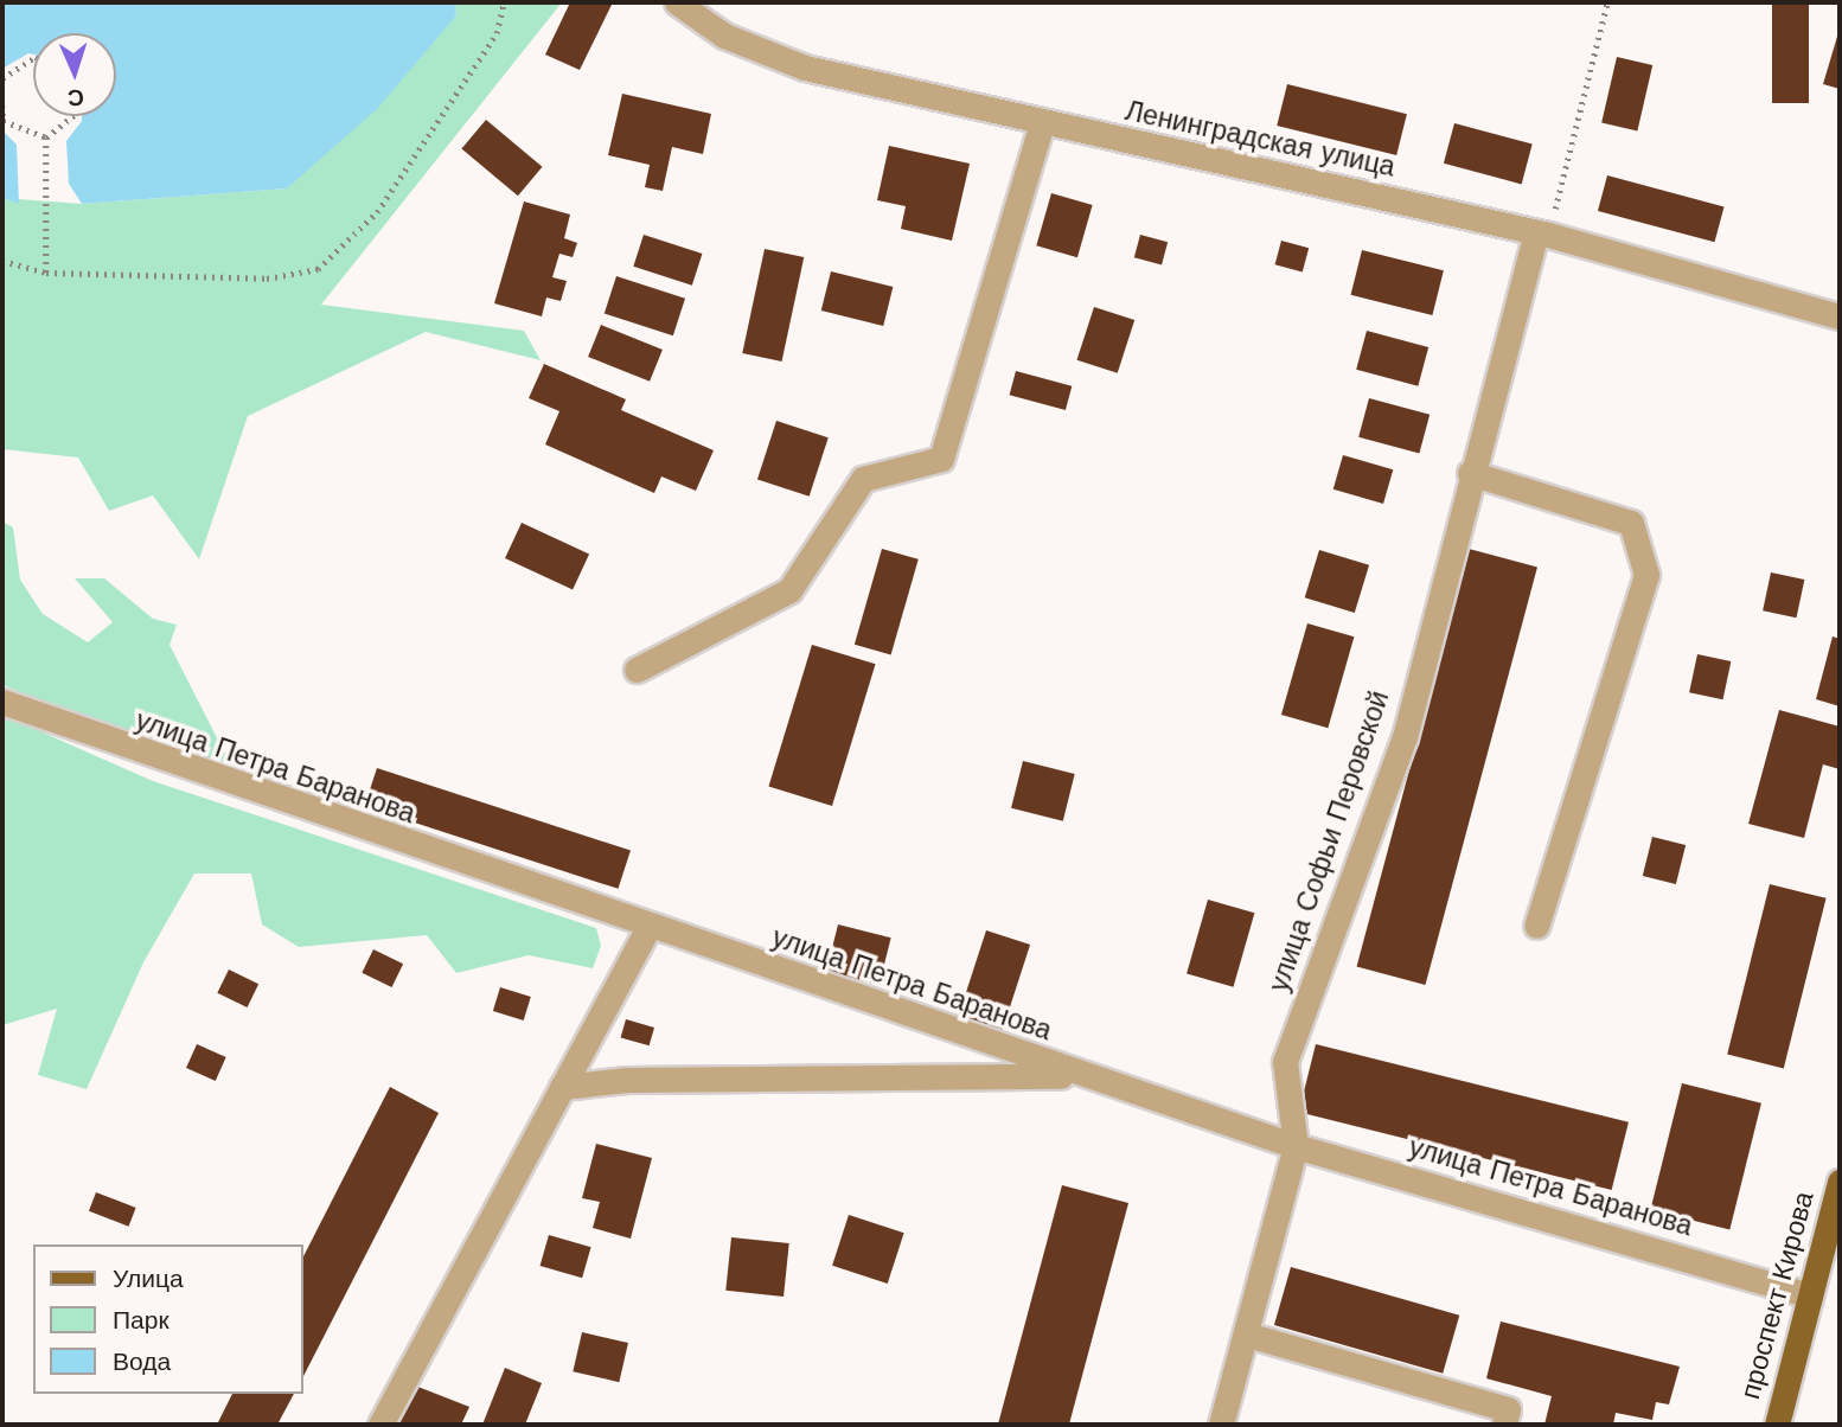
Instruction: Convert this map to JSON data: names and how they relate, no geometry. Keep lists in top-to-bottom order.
{
  "streets": {
    "main road": ["проспект Кирова"],
    "street": ["Ленинградская улица", "улица Петра Баранова", "улица Софьи Перовской"]
  },
  "crossings": [
    ["Ленинградская улица", "улица Софьи Перовской"],
    ["улица Петра Баранова", "улица Софьи Перовской"],
    ["улица Петра Баранова", "проспект Кирова"]
  ],
  "legend": ["Улица", "Парк", "Вода"],
  "north": "bottom"
}
